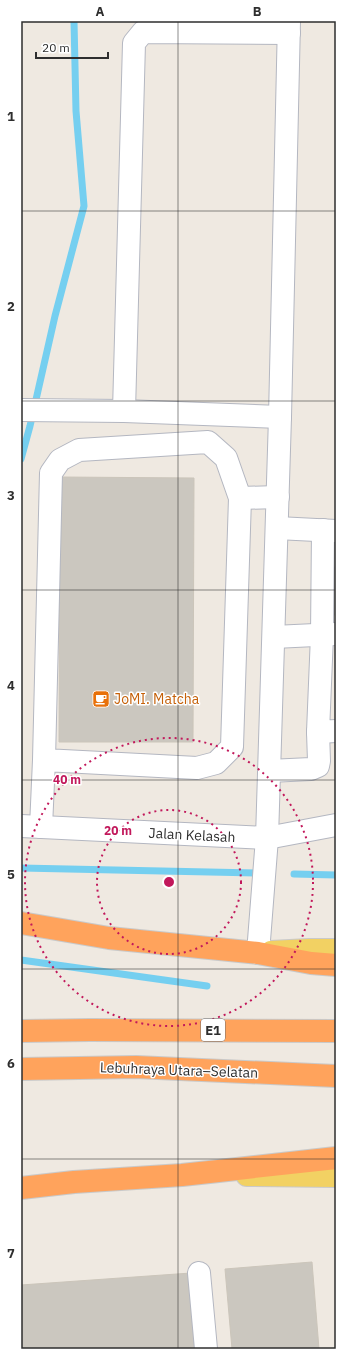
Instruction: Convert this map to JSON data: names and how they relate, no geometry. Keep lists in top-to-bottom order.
{
  "streets": {
    "highway": ["E1", "Lebuhraya Utara–Selatan"],
    "street": ["Jalan Kelasah"]
  },
  "places": {
    "cafe": ["JoMI. Matcha"]
  },
  "scale_bar": "20 m",
  "grid": {
    "columns": ["A", "B"],
    "rows": [
      "1",
      "2",
      "3",
      "4",
      "5",
      "6",
      "7"
    ]
  },
  "rings": ["40 m", "20 m"]
}
